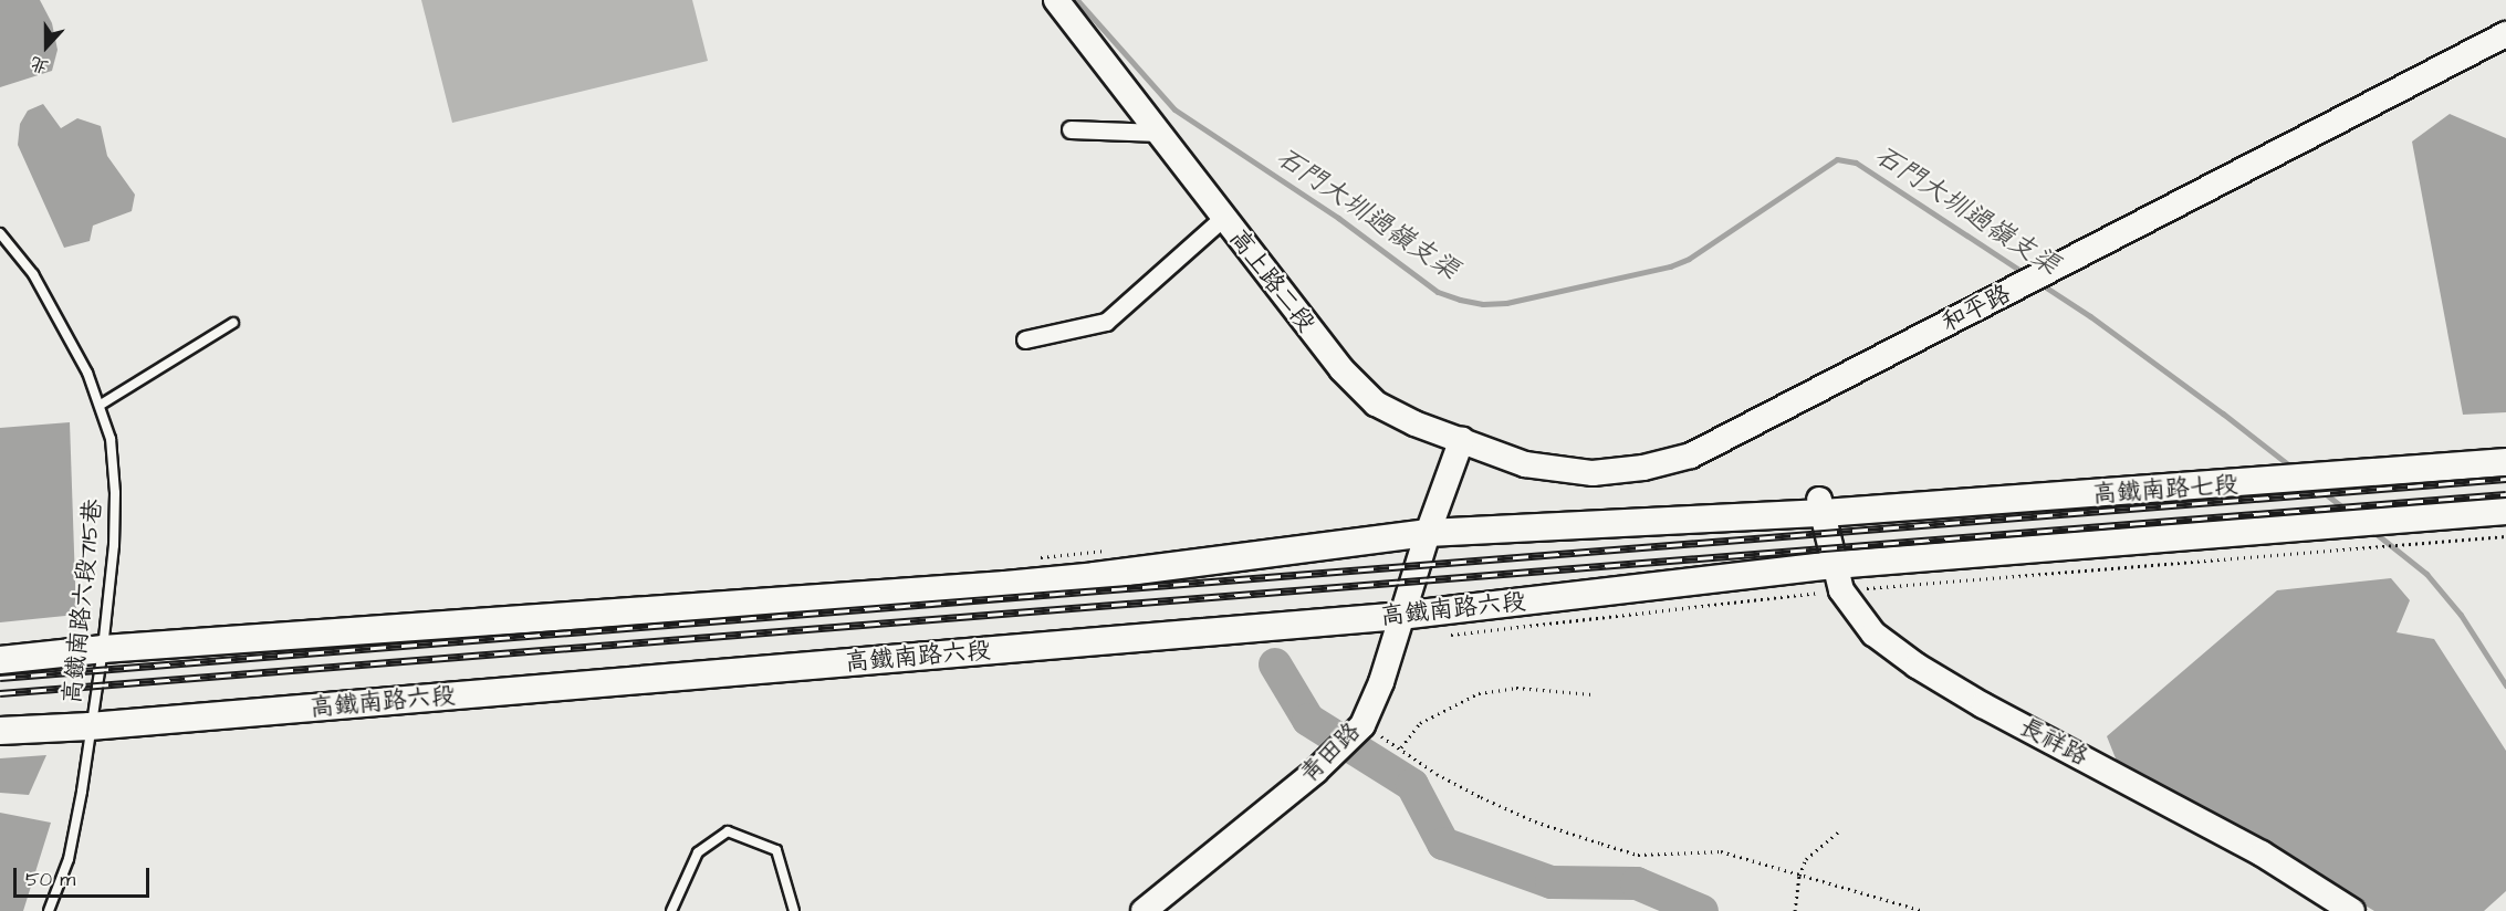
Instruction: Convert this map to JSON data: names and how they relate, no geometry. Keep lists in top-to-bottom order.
{
  "streets": {
    "main road": ["高鐵南路七段", "高鐵南路六段"],
    "street": [
      "高上路二段",
      "和平路",
      "長祥路",
      "青田路"
    ],
    "lane": ["高鐵南路六段715巷"]
  },
  "crossings": [
    ["高上路二段", "和平路"],
    ["高鐵南路七段", "高鐵南路六段"],
    ["高鐵南路七段", "長祥路"],
    ["高鐵南路六段715巷", "高鐵南路六段"],
    ["高鐵南路六段", "長祥路"],
    ["高鐵南路六段", "青田路"]
  ],
  "water": ["石門大圳過嶺支渠"],
  "scale_bar": "50 m",
  "north": "bottom"
}
